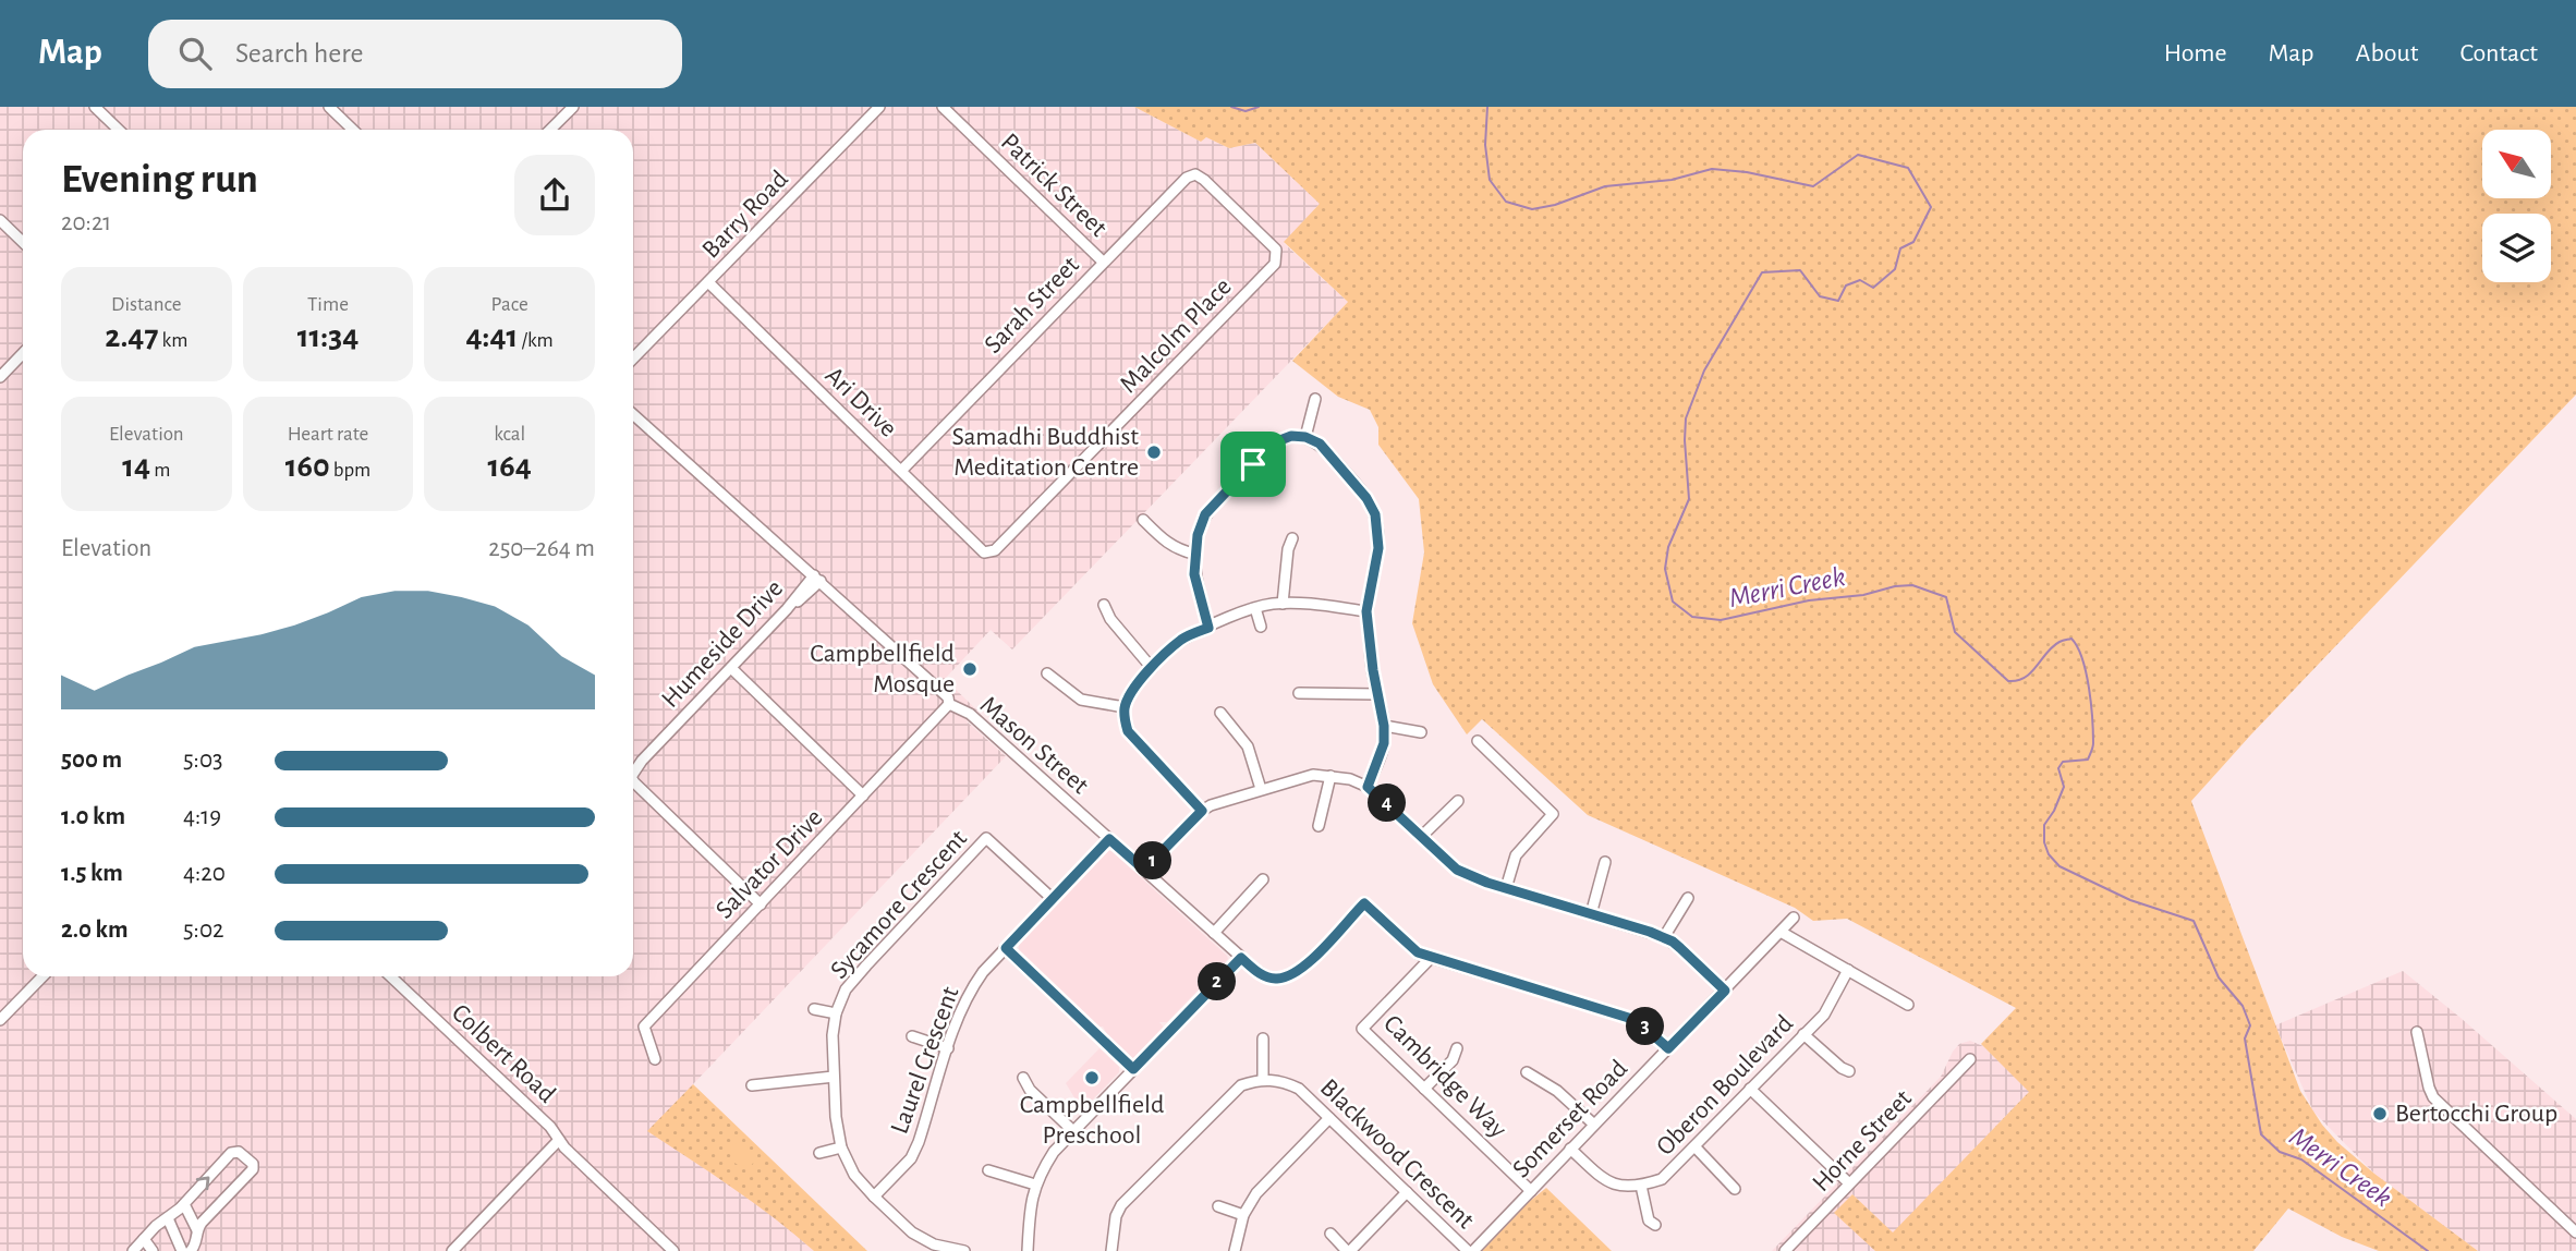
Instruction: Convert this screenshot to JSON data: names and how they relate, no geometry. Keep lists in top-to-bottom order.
{
  "streets": {
    "street": [
      "Patrick Street",
      "Barry Road",
      "Sarah Street",
      "Malcolm Place",
      "Ari Drive",
      "Humeside Drive",
      "Mason Street",
      "Salvator Drive",
      "Sycamore Crescent",
      "Colbert Road",
      "Laurel Crescent",
      "Cambridge Way",
      "Oberon Boulevard",
      "Somerset Road",
      "Horne Street",
      "Blackwood Crescent"
    ]
  },
  "crossings": [
    ["Patrick Street", "Sarah Street"],
    ["Barry Road", "Ari Drive"],
    ["Sarah Street", "Malcolm Place"],
    ["Sarah Street", "Ari Drive"],
    ["Malcolm Place", "Ari Drive"],
    ["Humeside Drive", "Mason Street"],
    ["Humeside Drive", "Salvator Drive"],
    ["Mason Street", "Salvator Drive"],
    ["Mason Street", "Laurel Crescent"],
    ["Mason Street", "Cambridge Way"],
    ["Sycamore Crescent", "Laurel Crescent"],
    ["Cambridge Way", "Somerset Road"],
    ["Oberon Boulevard", "Somerset Road"],
    ["Somerset Road", "Blackwood Crescent"]
  ],
  "water": ["Merri Creek"],
  "places": [
    "Samadhi Buddhist Meditation Centre",
    "Campbellfield Mosque",
    "Campbellfield Preschool",
    "Bertocchi Group"
  ],
  "north": "top left",
  "page": {
    "header": "Map",
    "search": "Search here",
    "nav": [
      "Home",
      "Map",
      "About",
      "Contact"
    ],
    "heading": ["Evening run", "20:21"],
    "stats": [
      ["Distance", "2.47 km"],
      ["Time", "11:34"],
      ["Pace", "4:41 /km"],
      ["Elevation", "14 m"],
      ["Heart rate", "160 bpm"],
      ["kcal", "164"]
    ],
    "chart": ["Elevation", "250–264 m"],
    "list": [
      {
        "name": "500 m",
        "note": "5:03"
      },
      {
        "name": "1.0 km",
        "note": "4:19"
      },
      {
        "name": "1.5 km",
        "note": "4:20"
      },
      {
        "name": "2.0 km",
        "note": "5:02"
      }
    ],
    "pins": [
      "4",
      "1",
      "2",
      "3"
    ]
  }
}
